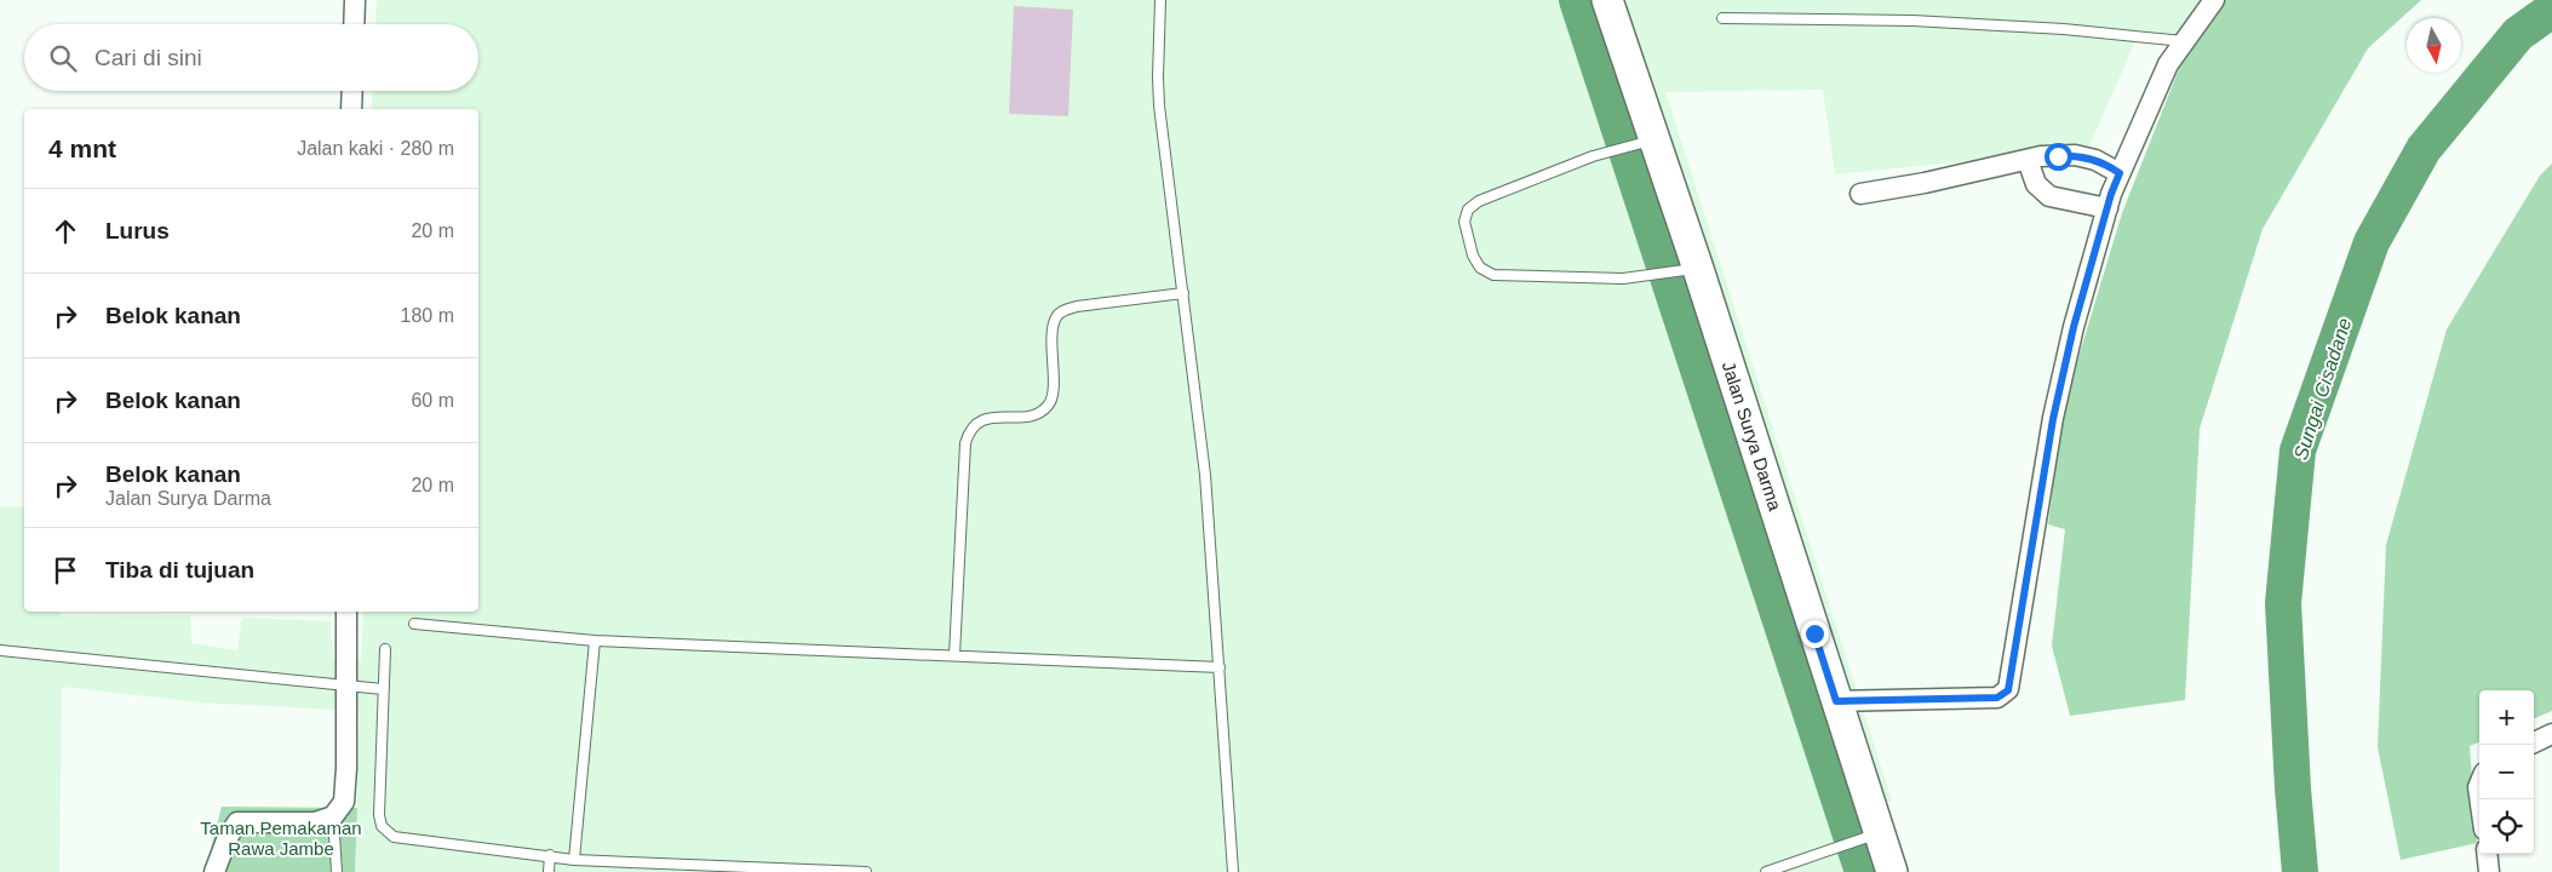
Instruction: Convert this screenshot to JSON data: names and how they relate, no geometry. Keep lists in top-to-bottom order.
{
  "streets": {
    "main road": ["Jalan Surya Darma"]
  },
  "water": ["Sungai Cisadane"],
  "parks": ["Taman Pemakaman Rawa Jambe"],
  "north": "bottom",
  "page": {
    "search": "Cari di sini",
    "heading": ["4 mnt", "Jalan kaki · 280 m"],
    "list": [
      ["Lurus", "20 m"],
      ["Belok kanan", "180 m"],
      ["Belok kanan", "60 m"],
      ["Belok kanan", "Jalan Surya Darma", "20 m"],
      "Tiba di tujuan"
    ],
    "map_buttons": ["+", "−"]
  }
}
